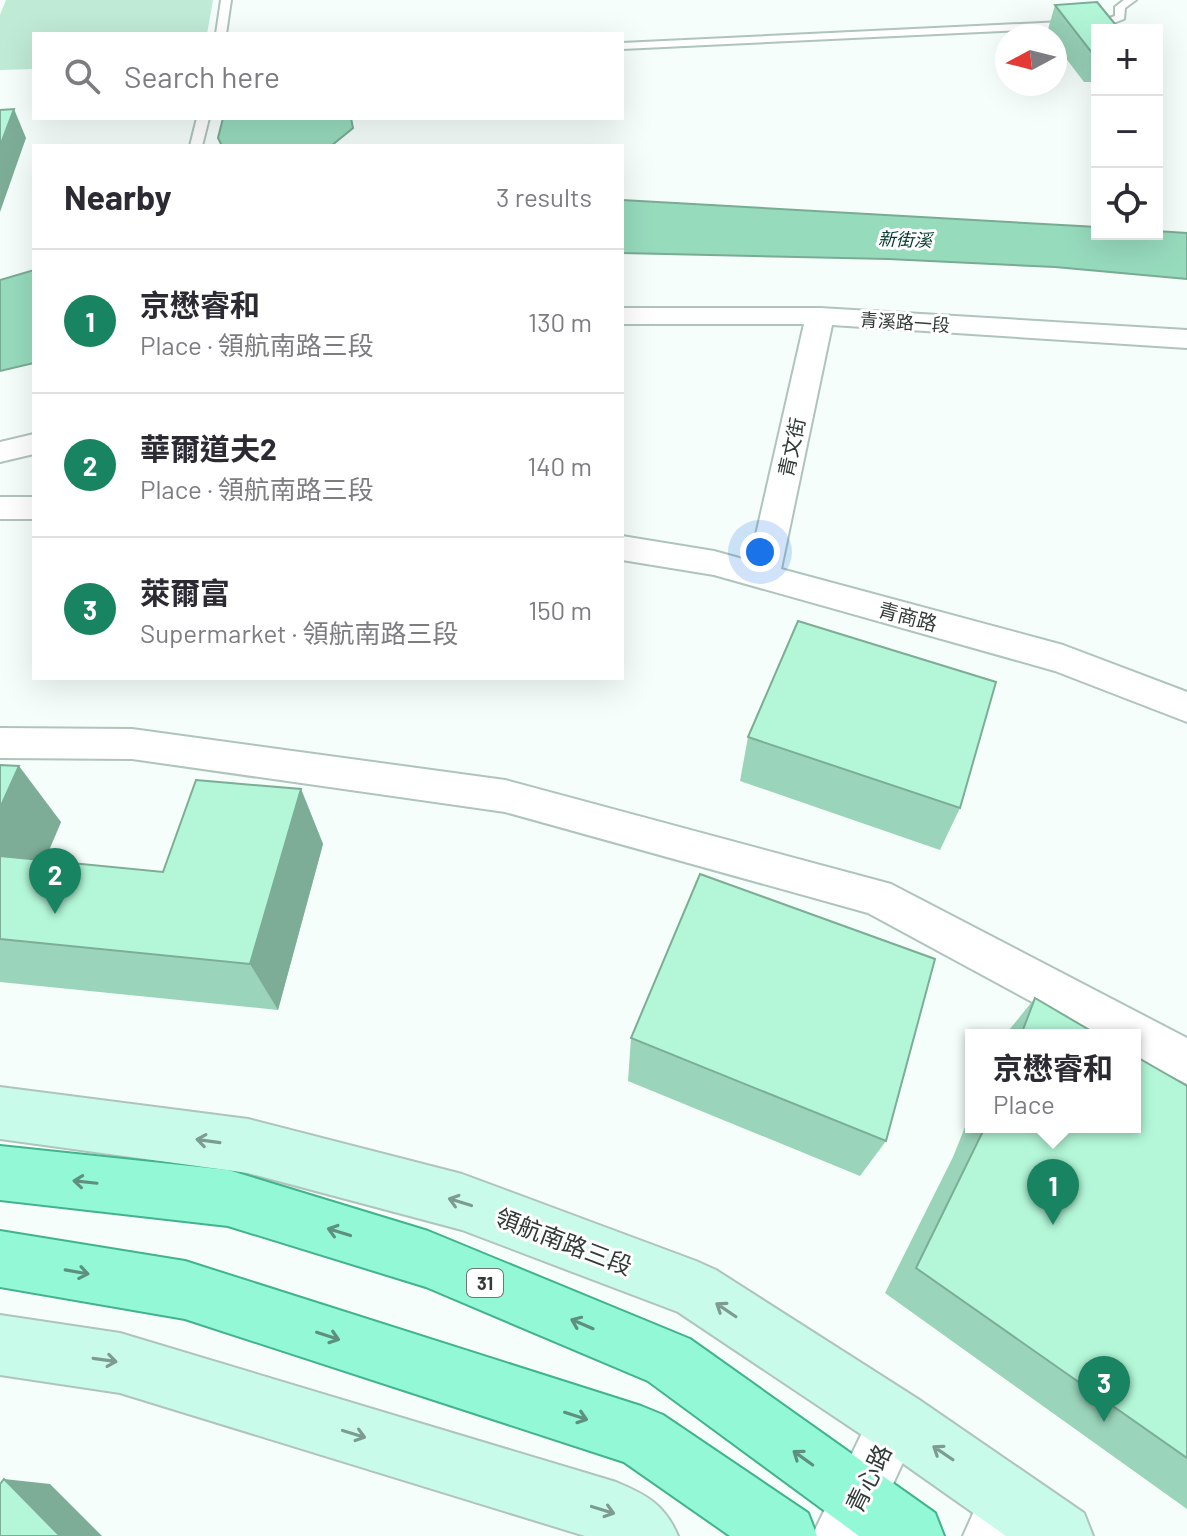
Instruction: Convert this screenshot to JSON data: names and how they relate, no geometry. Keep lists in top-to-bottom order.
{
  "streets": {
    "main road": ["31"],
    "street": [
      "青溪路一段",
      "青文街",
      "青商路",
      "領航南路三段",
      "青心路"
    ]
  },
  "crossings": [
    ["青溪路一段", "青文街"],
    ["青文街", "青商路"],
    ["領航南路三段", "青心路"],
    ["31", "青心路"]
  ],
  "water": ["新街溪"],
  "north": "left",
  "page": {
    "map_buttons": ["+", "−"],
    "search": "Search here",
    "heading": ["Nearby", "3 results"],
    "list": [
      {
        "mark": "1",
        "name": "京懋睿和",
        "note": "Place · 領航南路三段",
        "value": "130 m"
      },
      {
        "mark": "2",
        "name": "華爾道夫2",
        "note": "Place · 領航南路三段",
        "value": "140 m"
      },
      {
        "mark": "3",
        "name": "萊爾富",
        "note": "Supermarket · 領航南路三段",
        "value": "150 m"
      }
    ],
    "pins": ["2", "1", "3"],
    "popup": ["京懋睿和", "Place"]
  }
}
